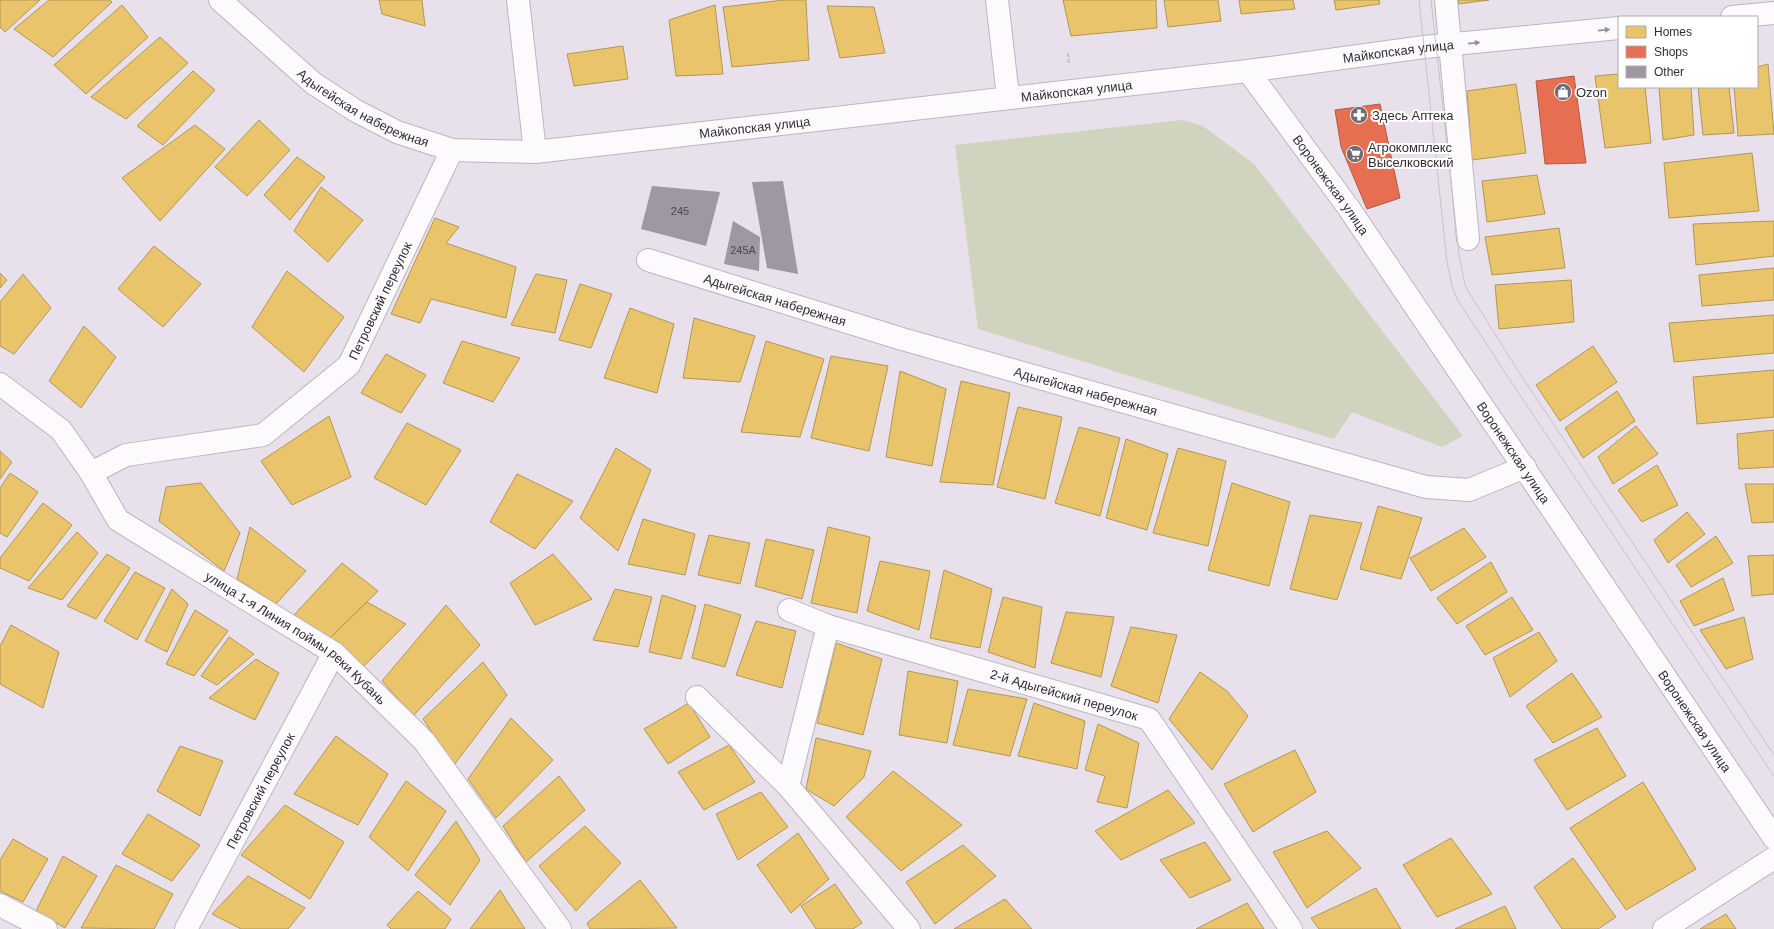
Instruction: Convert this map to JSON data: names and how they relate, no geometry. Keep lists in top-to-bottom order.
{
  "streets": {
    "street": [
      "Майкопская улица",
      "Адыгейская набережная",
      "Воронежская улица",
      "Петровский переулок",
      "улица 1-я Линия поймы реки Кубань",
      "2-й Адыгейский переулок"
    ]
  },
  "crossings": [
    ["Майкопская улица", "Адыгейская набережная"],
    ["Майкопская улица", "Воронежская улица"],
    ["Адыгейская набережная", "Воронежская улица"],
    ["Адыгейская набережная", "Петровский переулок"],
    ["Петровский переулок", "улица 1-я Линия поймы реки Кубань"]
  ],
  "places": {
    "shop": ["Ozon"],
    "pharmacy": ["Здесь Аптека"],
    "supermarket": ["Агрокомплекс Выселковский"]
  },
  "house_numbers": ["245", "245А"],
  "legend": ["Homes", "Shops", "Other"]
}
